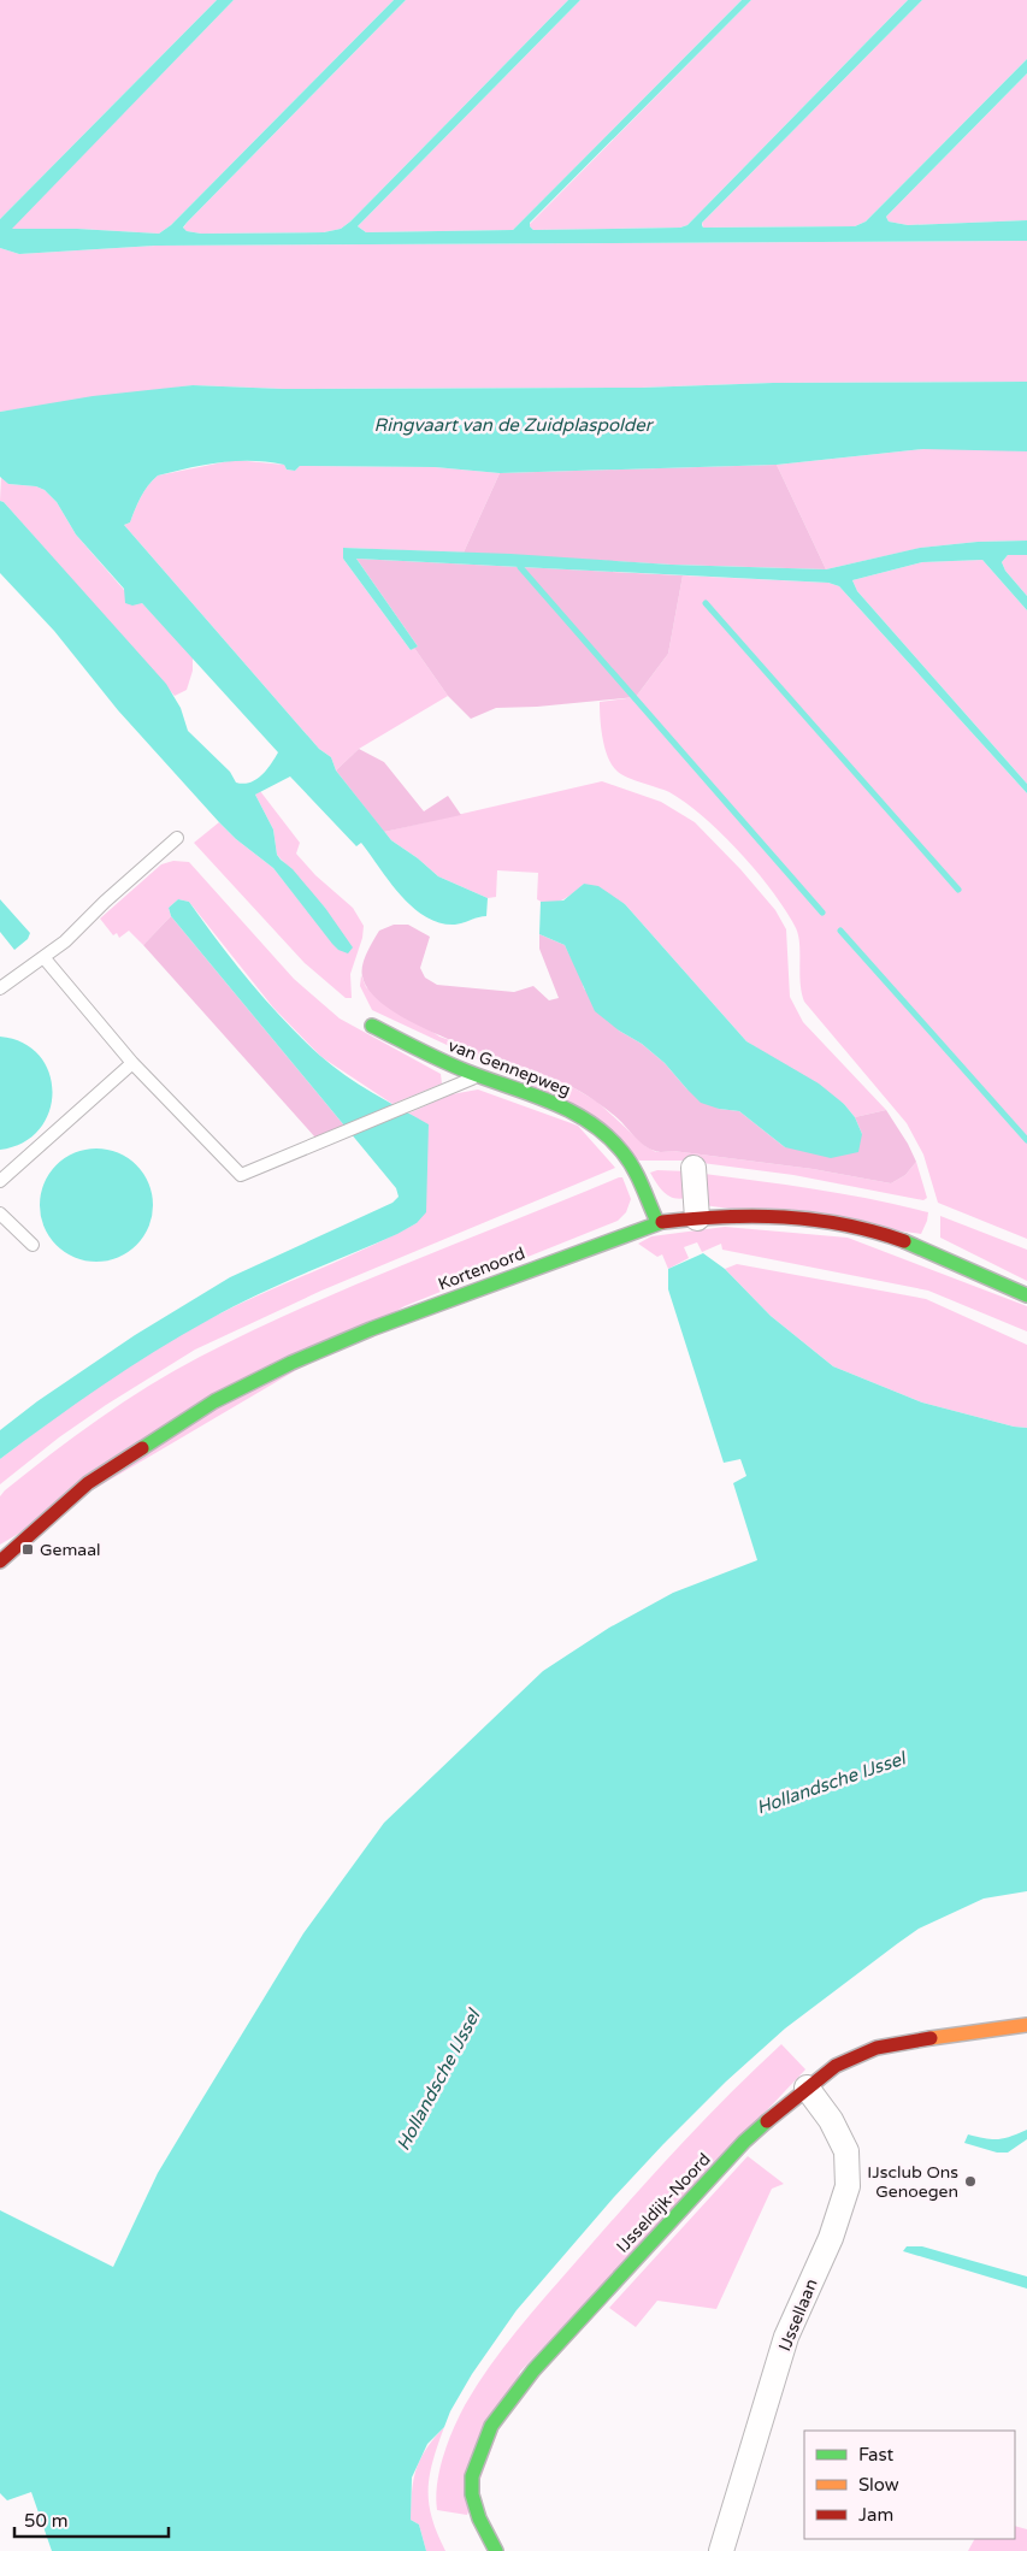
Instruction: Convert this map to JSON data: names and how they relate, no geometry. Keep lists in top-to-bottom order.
{
  "streets": {
    "street": [
      "van Gennepweg",
      "Kortenoord",
      "IJsseldijk-Noord",
      "IJssellaan"
    ]
  },
  "crossings": [
    ["van Gennepweg", "Kortenoord"],
    ["IJsseldijk-Noord", "IJssellaan"]
  ],
  "water": ["Ringvaart van de Zuidplaspolder", "Hollandsche IJssel"],
  "places": {
    "transit": ["Gemaal"],
    "other": ["IJsclub Ons Genoegen"]
  },
  "legend": ["Fast", "Slow", "Jam"],
  "scale_bar": "50 m"
}
